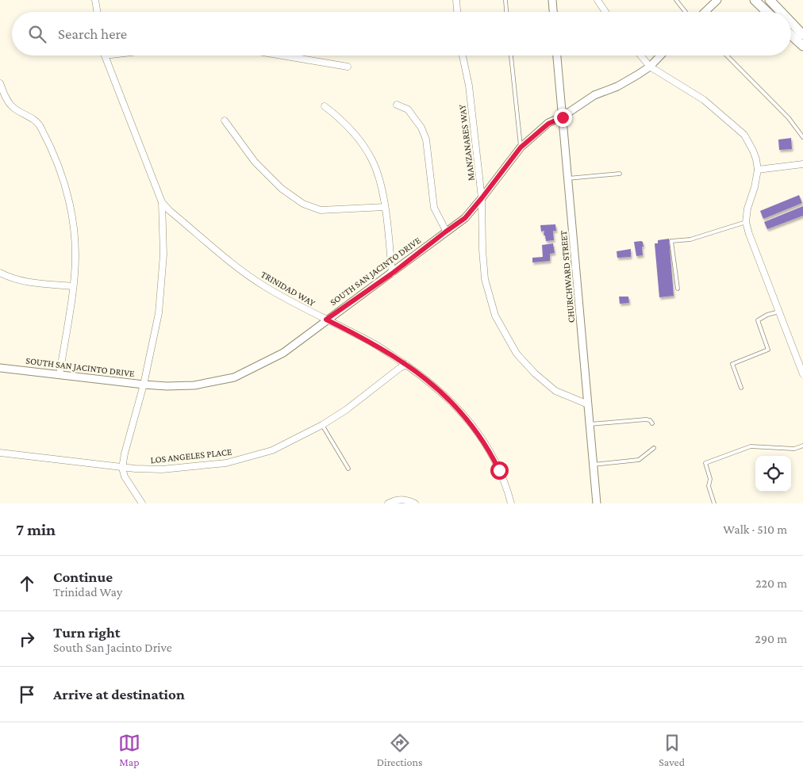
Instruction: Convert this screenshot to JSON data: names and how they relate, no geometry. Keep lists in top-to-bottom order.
{
  "streets": {
    "street": [
      "MANZANARES WAY",
      "SOUTH SAN JACINTO DRIVE",
      "CHURCHWARD STREET",
      "TRINIDAD WAY",
      "LOS ANGELES PLACE"
    ]
  },
  "crossings": [
    ["MANZANARES WAY", "SOUTH SAN JACINTO DRIVE"],
    ["MANZANARES WAY", "CHURCHWARD STREET"],
    ["SOUTH SAN JACINTO DRIVE", "CHURCHWARD STREET"],
    ["SOUTH SAN JACINTO DRIVE", "TRINIDAD WAY"],
    ["TRINIDAD WAY", "LOS ANGELES PLACE"]
  ],
  "page": {
    "search": "Search here",
    "heading": ["7 min", "Walk · 510 m"],
    "list": [
      ["Continue", "Trinidad Way", "220 m"],
      ["Turn right", "South San Jacinto Drive", "290 m"],
      "Arrive at destination"
    ],
    "nav": ["Map", "Directions", "Saved"]
  }
}
